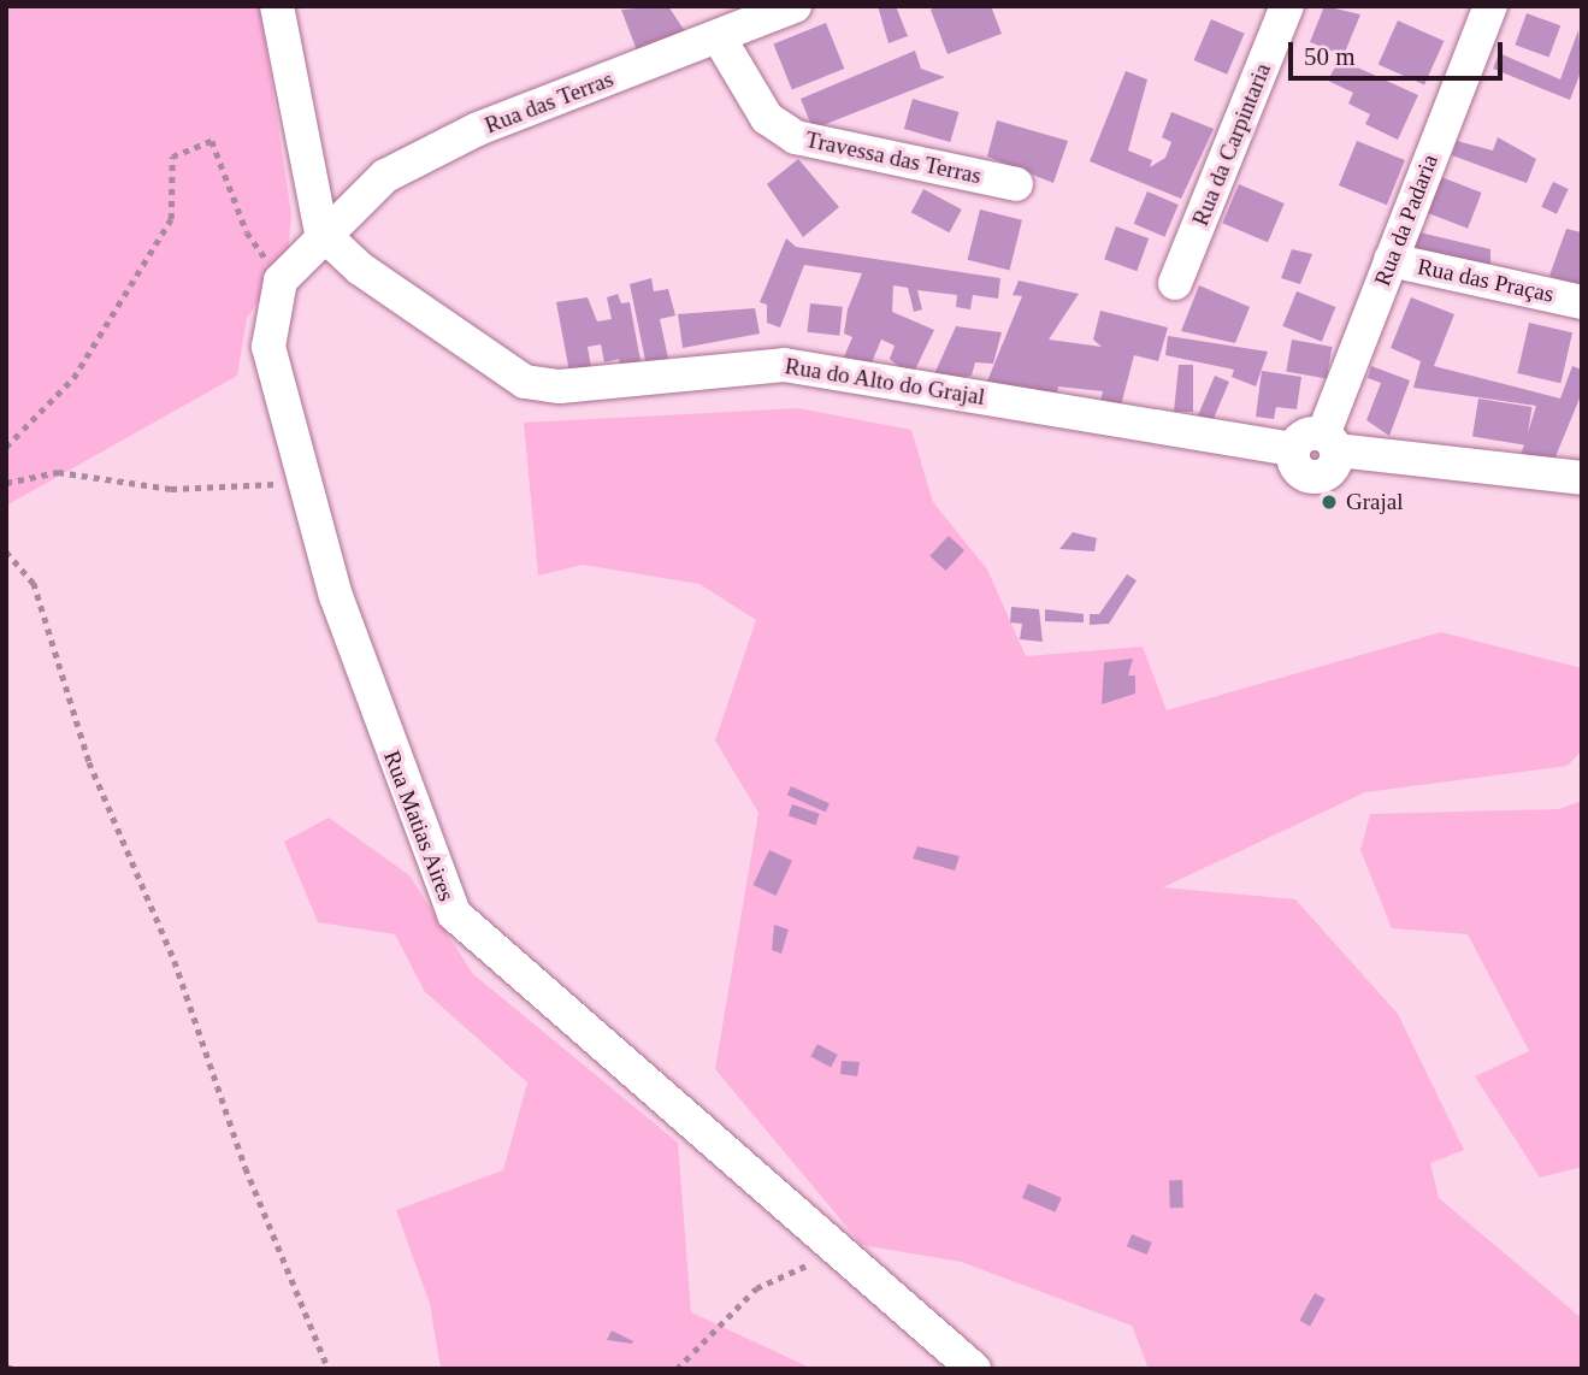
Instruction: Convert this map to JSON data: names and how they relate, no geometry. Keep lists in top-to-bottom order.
{
  "streets": {
    "street": [
      "Rua das Terras",
      "Rua da Carpintaria",
      "Travessa das Terras",
      "Rua da Padaria",
      "Rua das Praças",
      "Rua do Alto do Grajal",
      "Rua Matias Aires"
    ]
  },
  "crossings": [
    ["Rua das Terras", "Travessa das Terras"],
    ["Rua das Terras", "Rua do Alto do Grajal"],
    ["Rua da Padaria", "Rua das Praças"],
    ["Rua da Padaria", "Rua do Alto do Grajal"]
  ],
  "places": ["Grajal"],
  "scale_bar": "50 m"
}
